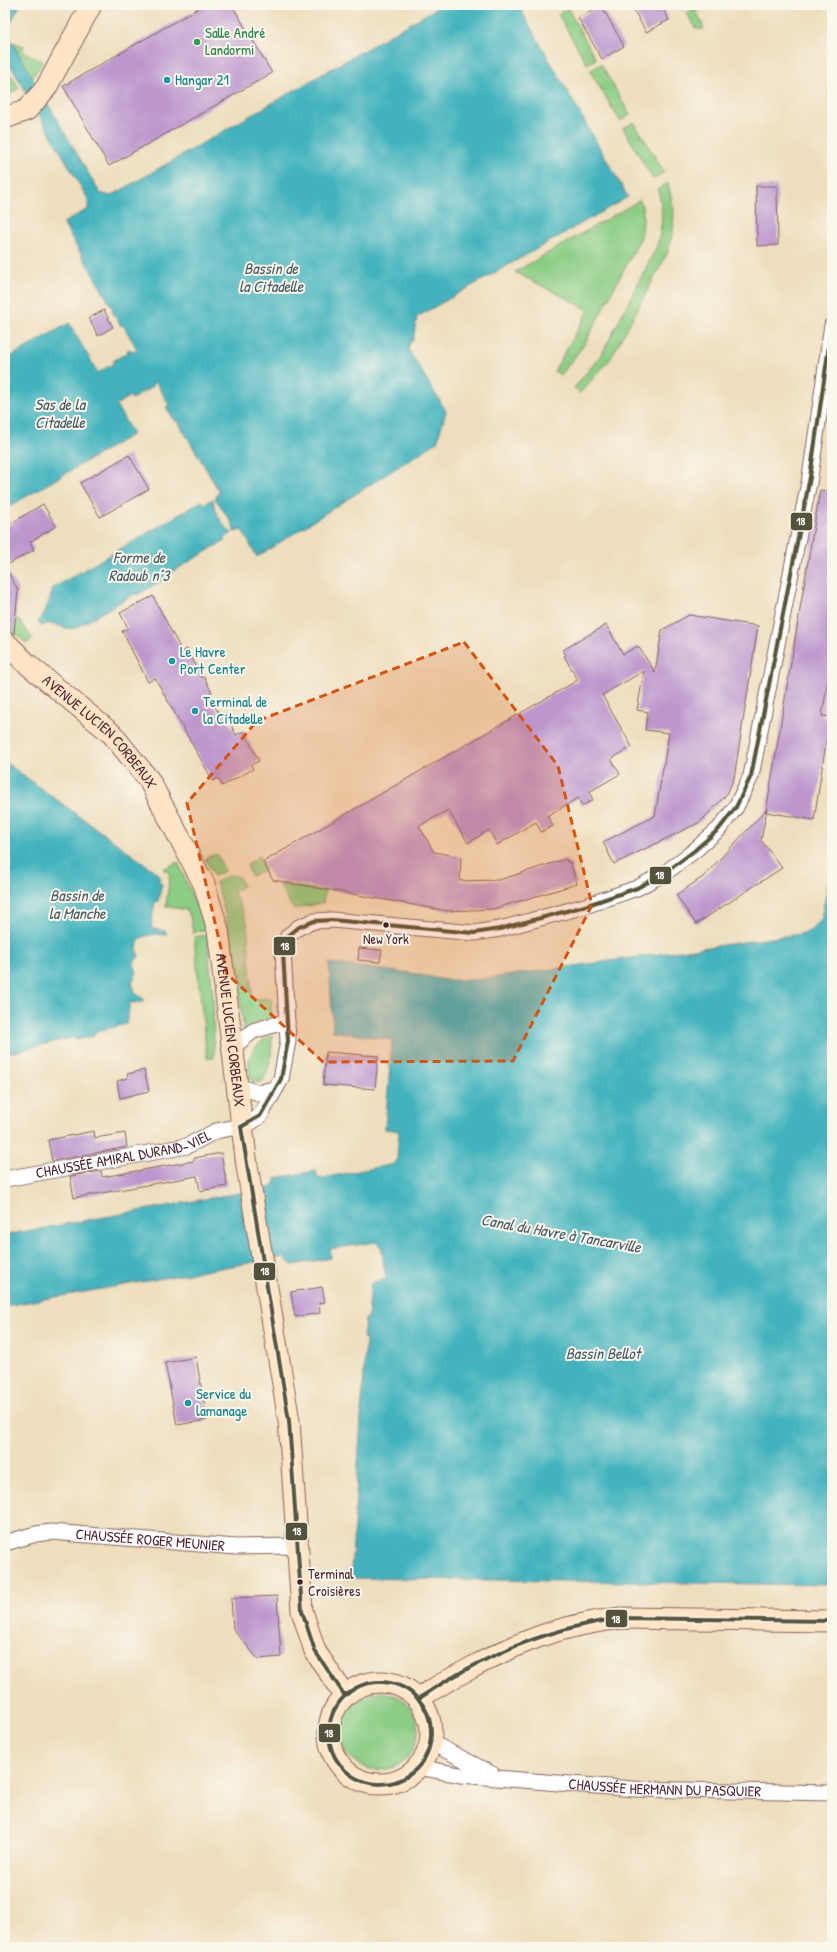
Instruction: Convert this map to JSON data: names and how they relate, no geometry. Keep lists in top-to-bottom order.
{
  "streets": {
    "main road": ["AVENUE LUCIEN CORBEAUX"],
    "street": ["CHAUSSÉE AMIRAL DURAND-VIEL", "CHAUSSÉE ROGER MEUNIER", "CHAUSSÉE HERMANN DU PASQUIER"]
  },
  "crossings": [
    ["AVENUE LUCIEN CORBEAUX", "CHAUSSÉE AMIRAL DURAND-VIEL"],
    ["AVENUE LUCIEN CORBEAUX", "CHAUSSÉE ROGER MEUNIER"],
    ["AVENUE LUCIEN CORBEAUX", "CHAUSSÉE HERMANN DU PASQUIER"]
  ],
  "water": [
    "Bassin de la Citadelle",
    "Sas de la Citadelle",
    "Forme de Radoub n°3",
    "Bassin de la Manche",
    "Canal du Havre à Tancarville",
    "Bassin Bellot"
  ],
  "places": [
    "Salle André Landormi",
    "Hangar 21",
    "Le Havre Port Center",
    "Terminal de la Citadelle",
    "New York",
    "Service du lamanage",
    "Terminal Croisières"
  ],
  "lines": ["transit line 18"]
}
